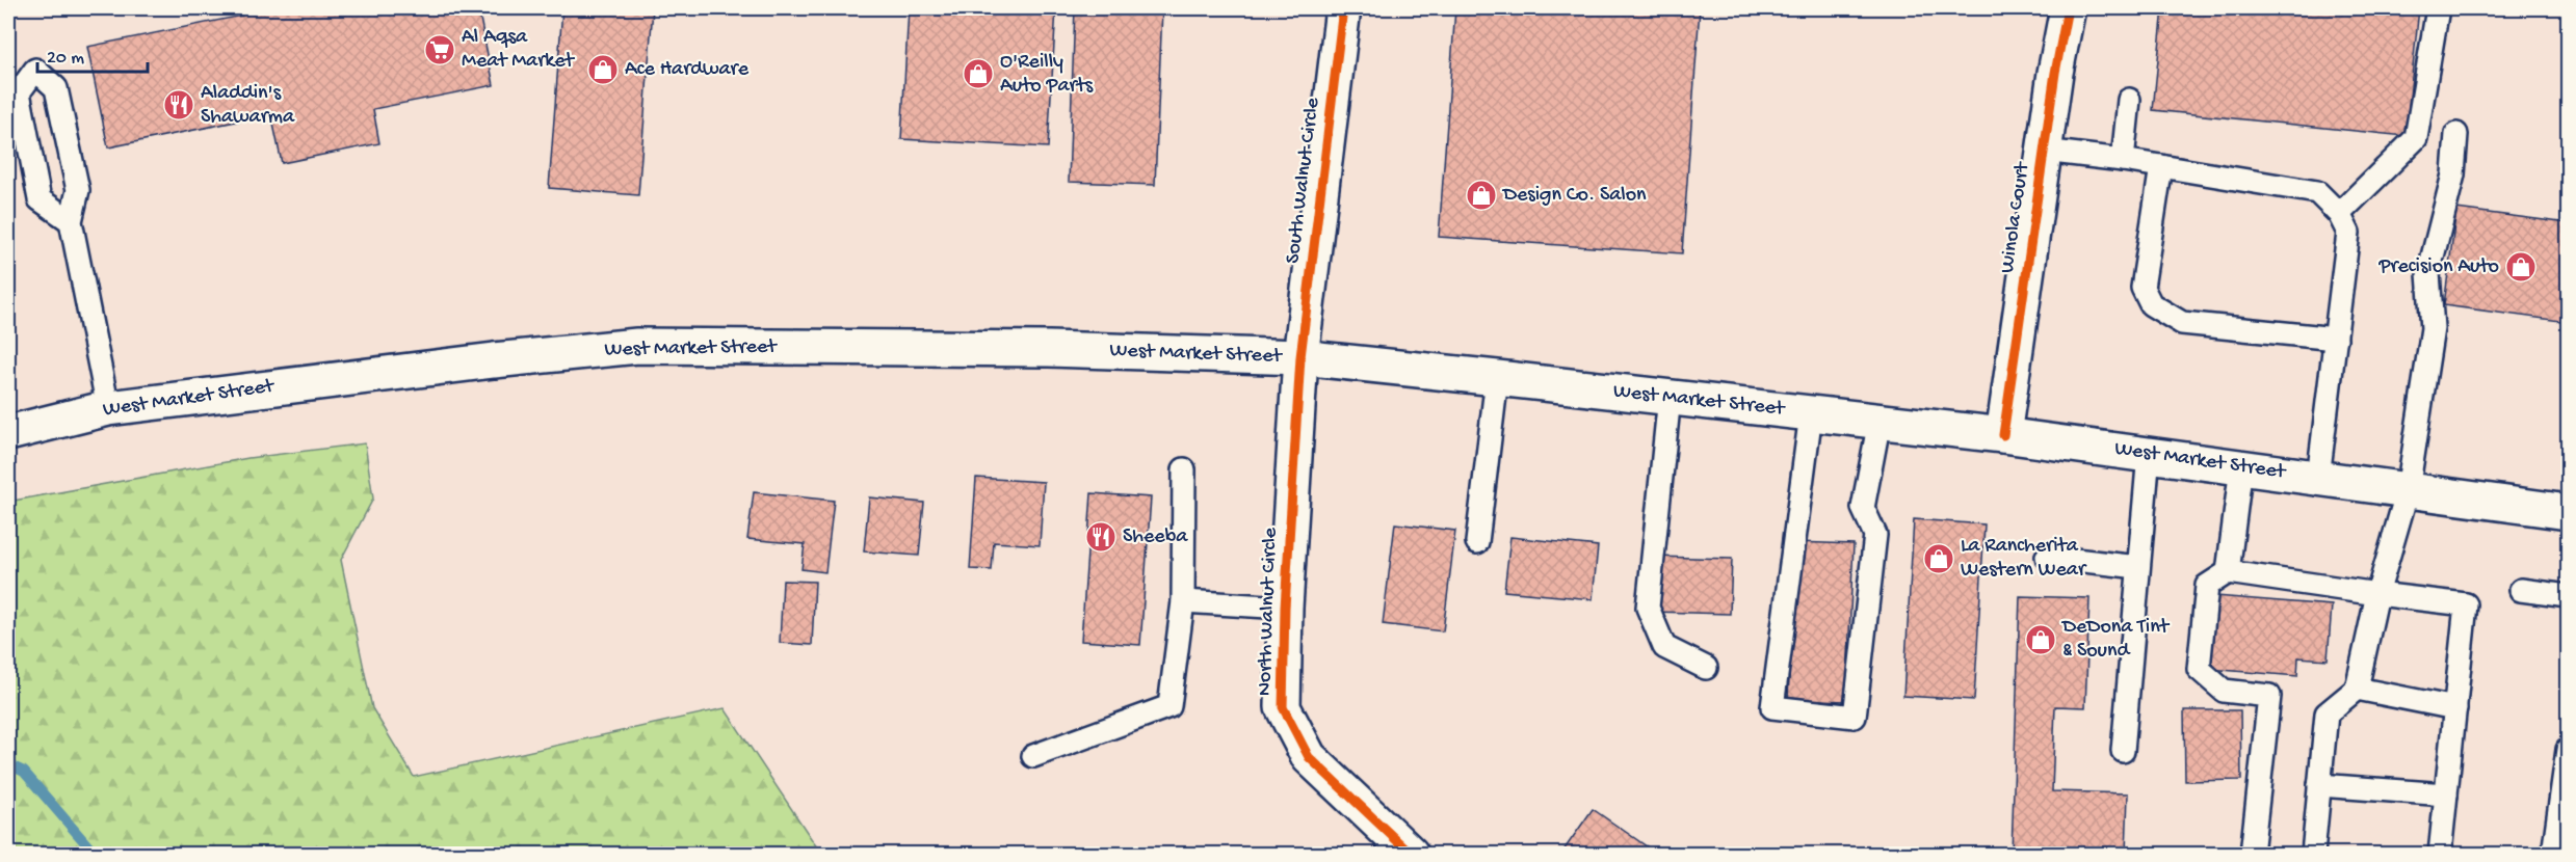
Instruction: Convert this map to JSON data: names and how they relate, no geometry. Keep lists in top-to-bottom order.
{
  "streets": {
    "main road": [
      "South Walnut Circle",
      "Winola Court",
      "West Market Street",
      "North Walnut Circle"
    ]
  },
  "crossings": [
    ["South Walnut Circle", "West Market Street"],
    ["South Walnut Circle", "North Walnut Circle"],
    ["Winola Court", "West Market Street"],
    ["West Market Street", "North Walnut Circle"]
  ],
  "places": {
    "supermarket": ["Al Aqsa Meat Market"],
    "shop": [
      "Ace Hardware",
      "O'Reilly Auto Parts",
      "Design Co. Salon",
      "Precision Auto",
      "La Rancherita Western Wear",
      "DeDona Tint & Sound"
    ],
    "restaurant": ["Aladdin's Shawarma", "Sheeba"]
  },
  "scale_bar": "20 m"
}
